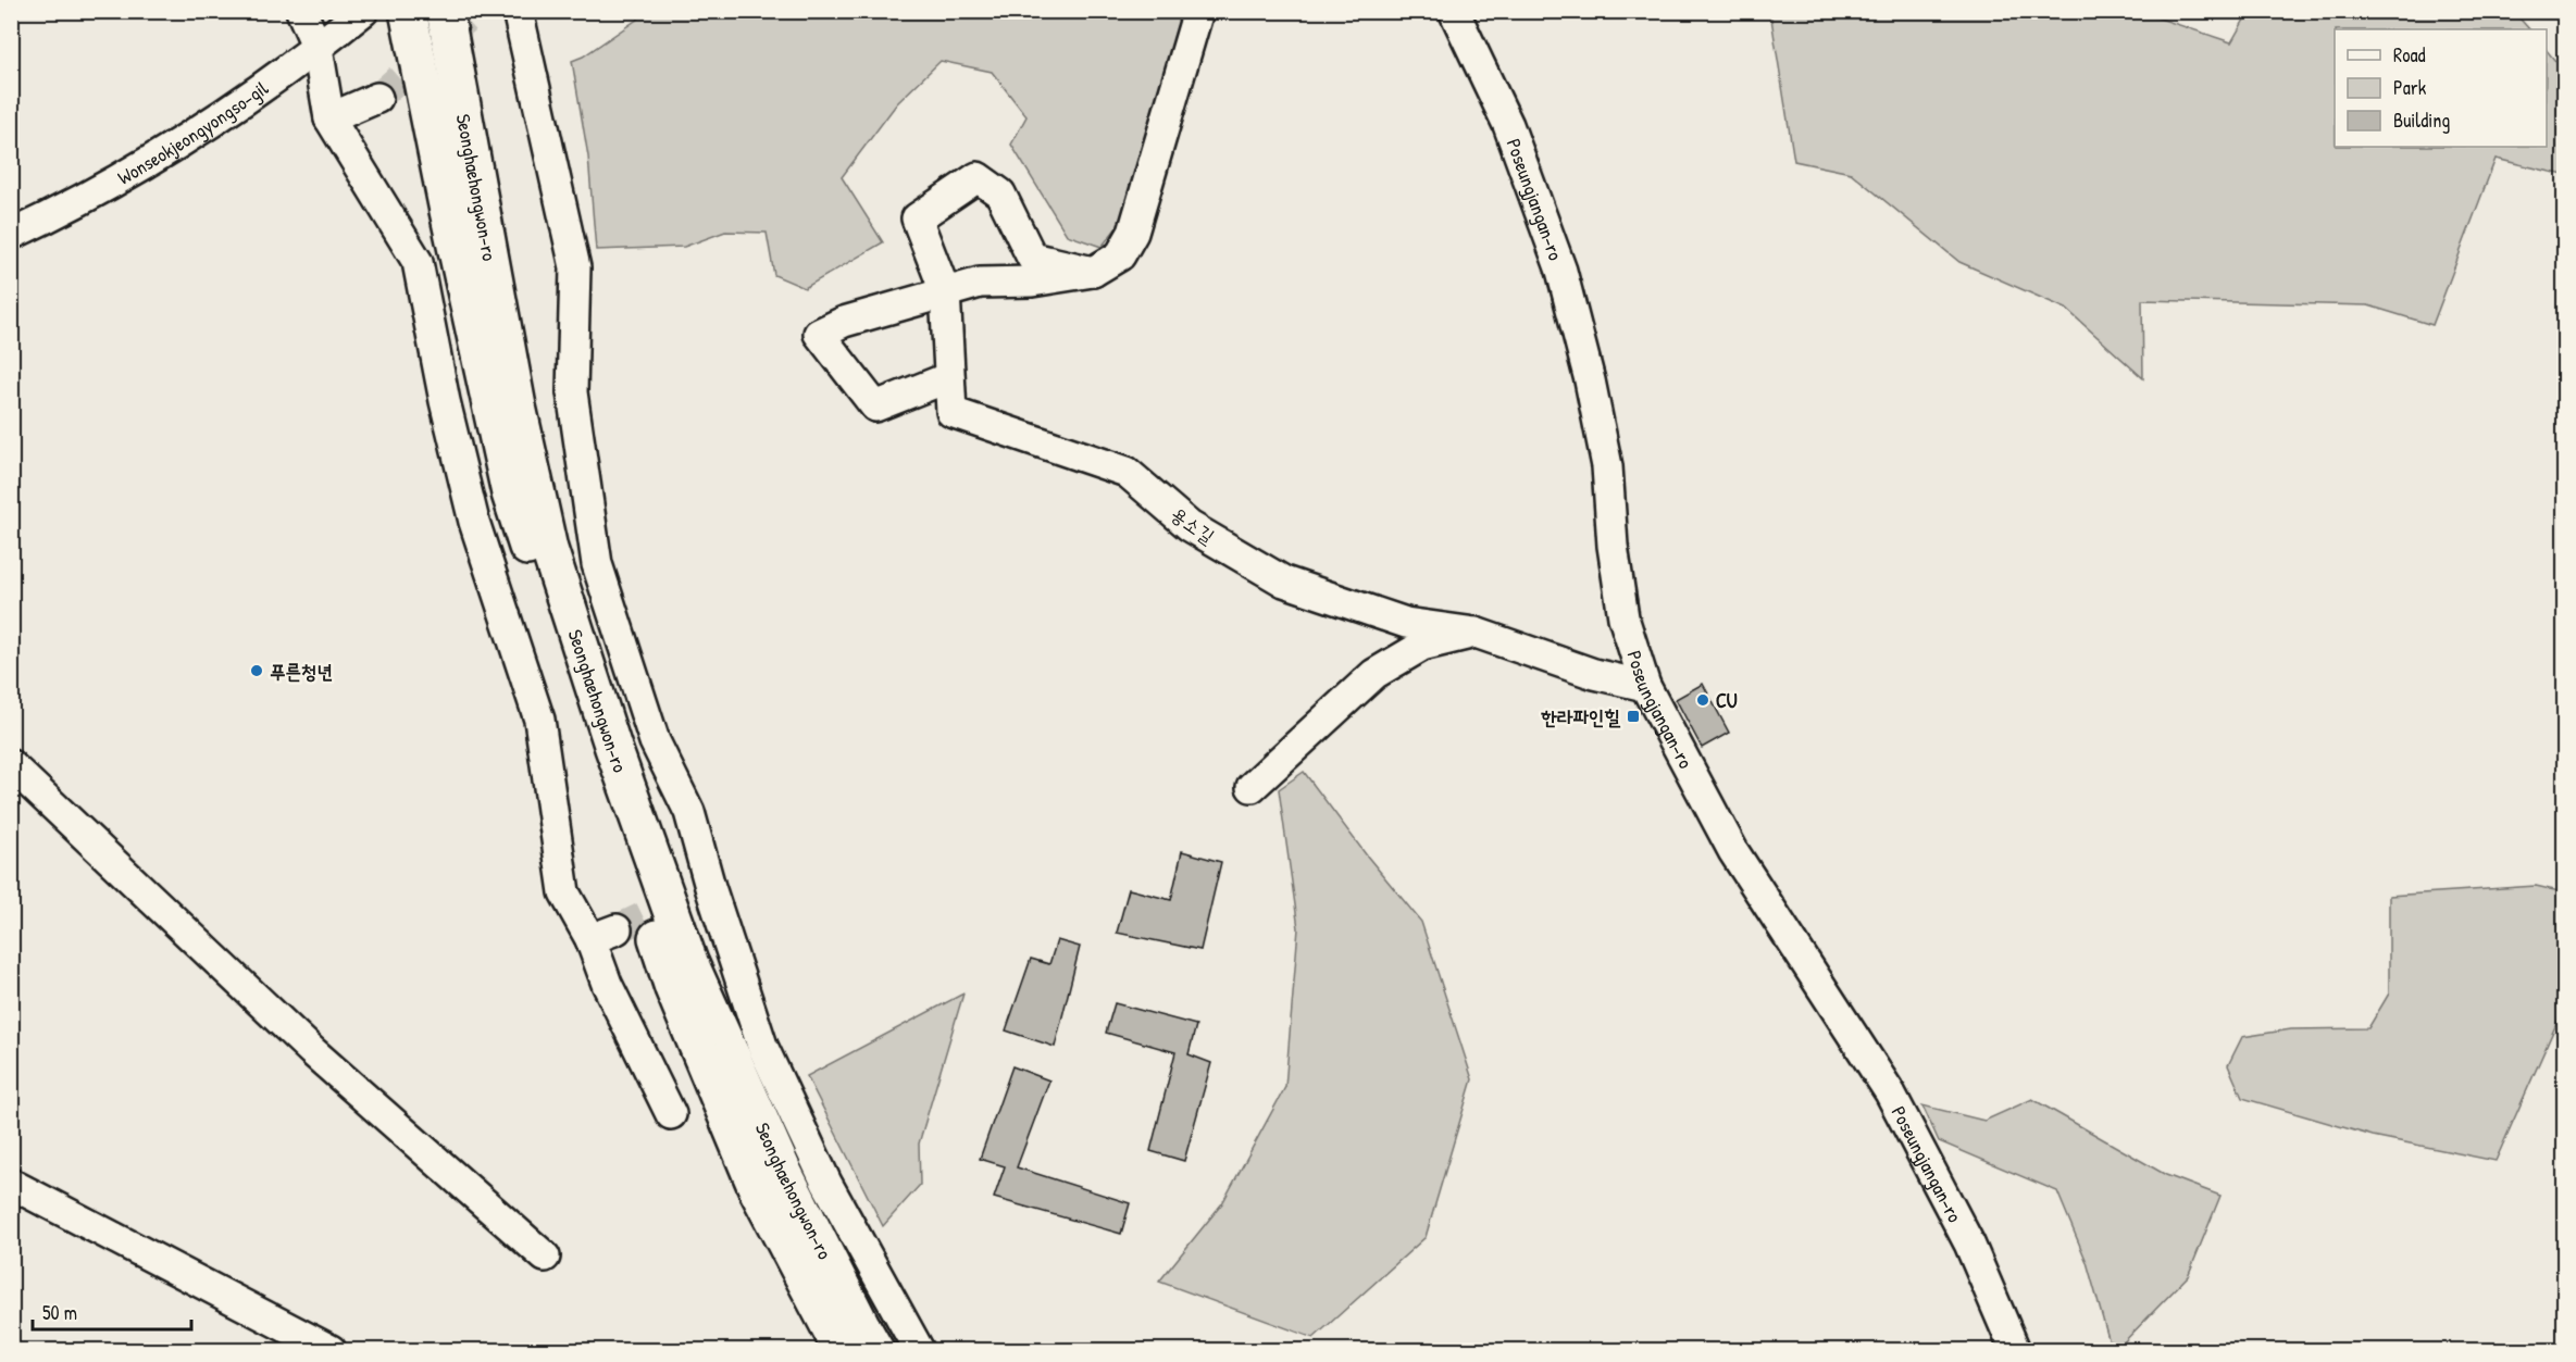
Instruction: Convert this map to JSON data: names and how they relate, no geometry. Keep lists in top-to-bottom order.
{
  "streets": {
    "main road": ["Seonghaehongwon-ro"],
    "street": ["Wonseokjeongyongso-gil", "Poseungjangan-ro", "용소길"]
  },
  "crossings": [
    ["Poseungjangan-ro", "용소길"]
  ],
  "places": {
    "other": ["푸른청년", "CU"],
    "transit": ["한라파인힐"]
  },
  "legend": ["Road", "Park", "Building"],
  "scale_bar": "50 m"
}
